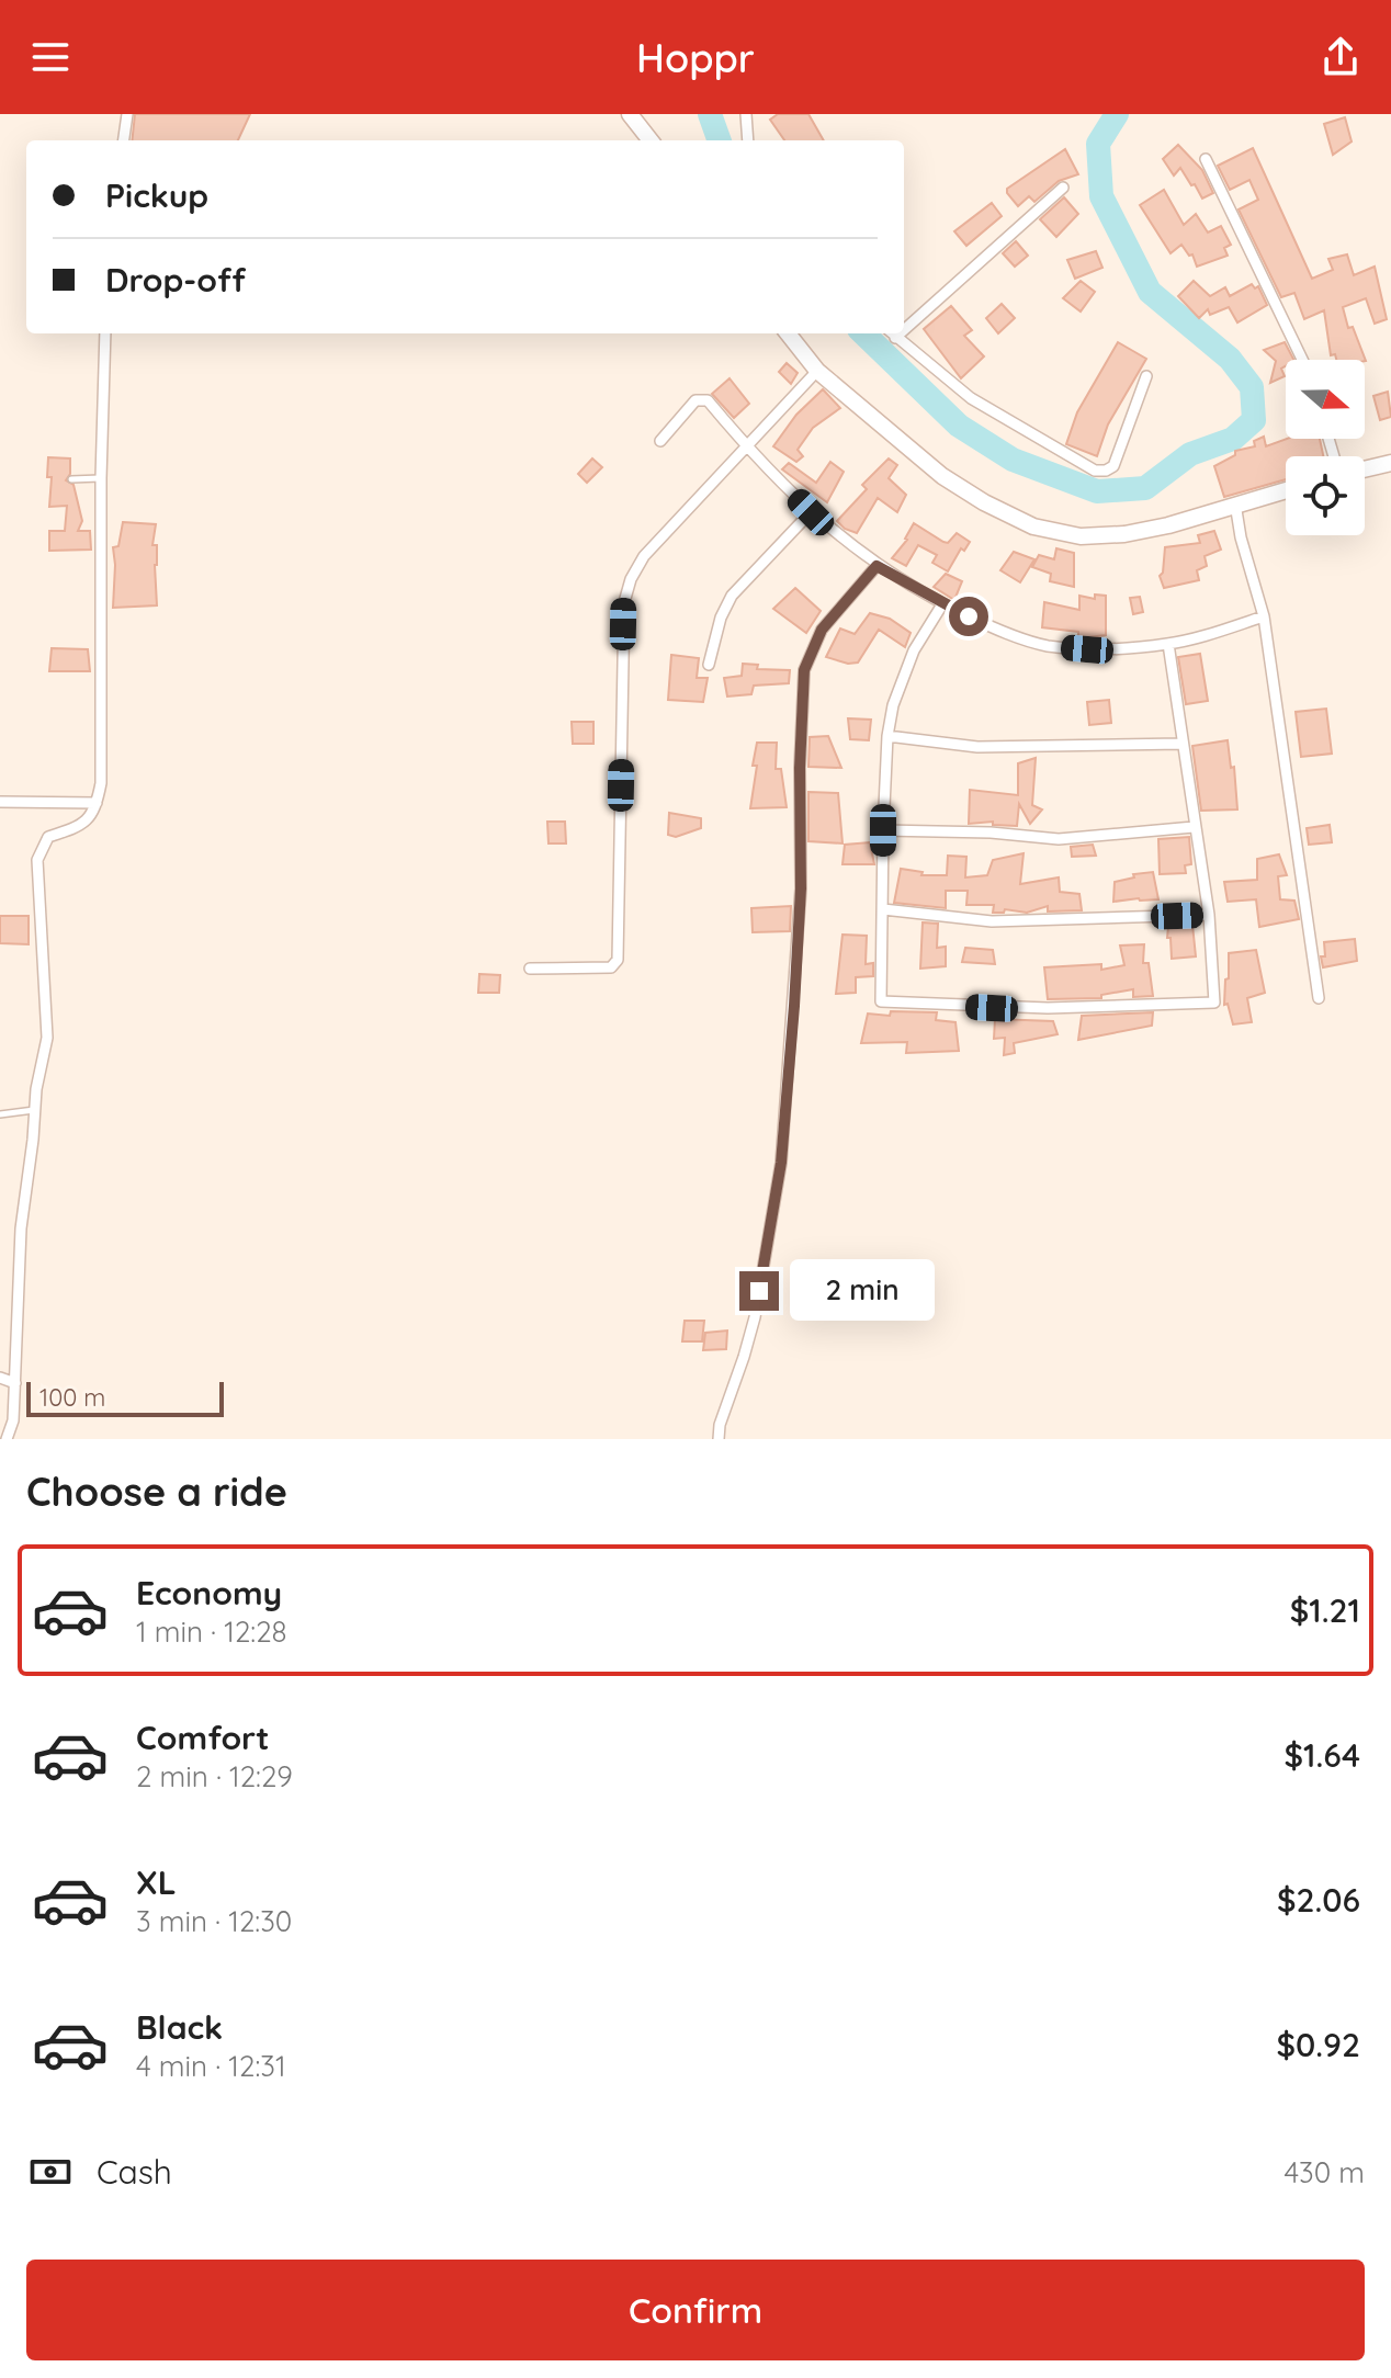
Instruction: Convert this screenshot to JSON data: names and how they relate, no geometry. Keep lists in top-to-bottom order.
{
  "scale_bar": "100 m",
  "north": "right",
  "page": {
    "header": "Hoppr",
    "banner": ["Pickup", "Drop-off"],
    "bubble": "2 min",
    "scale": "100 m",
    "heading": "Choose a ride",
    "list": [
      {
        "name": "Economy",
        "note": "1 min · 12:28",
        "value": "$1.21"
      },
      {
        "name": "Comfort",
        "note": "2 min · 12:29",
        "value": "$1.64"
      },
      {
        "name": "XL",
        "note": "3 min · 12:30",
        "value": "$2.06"
      },
      {
        "name": "Black",
        "note": "4 min · 12:31",
        "value": "$0.92"
      }
    ],
    "pay": ["Cash", "430 m"],
    "buttons": "Confirm"
  }
}
